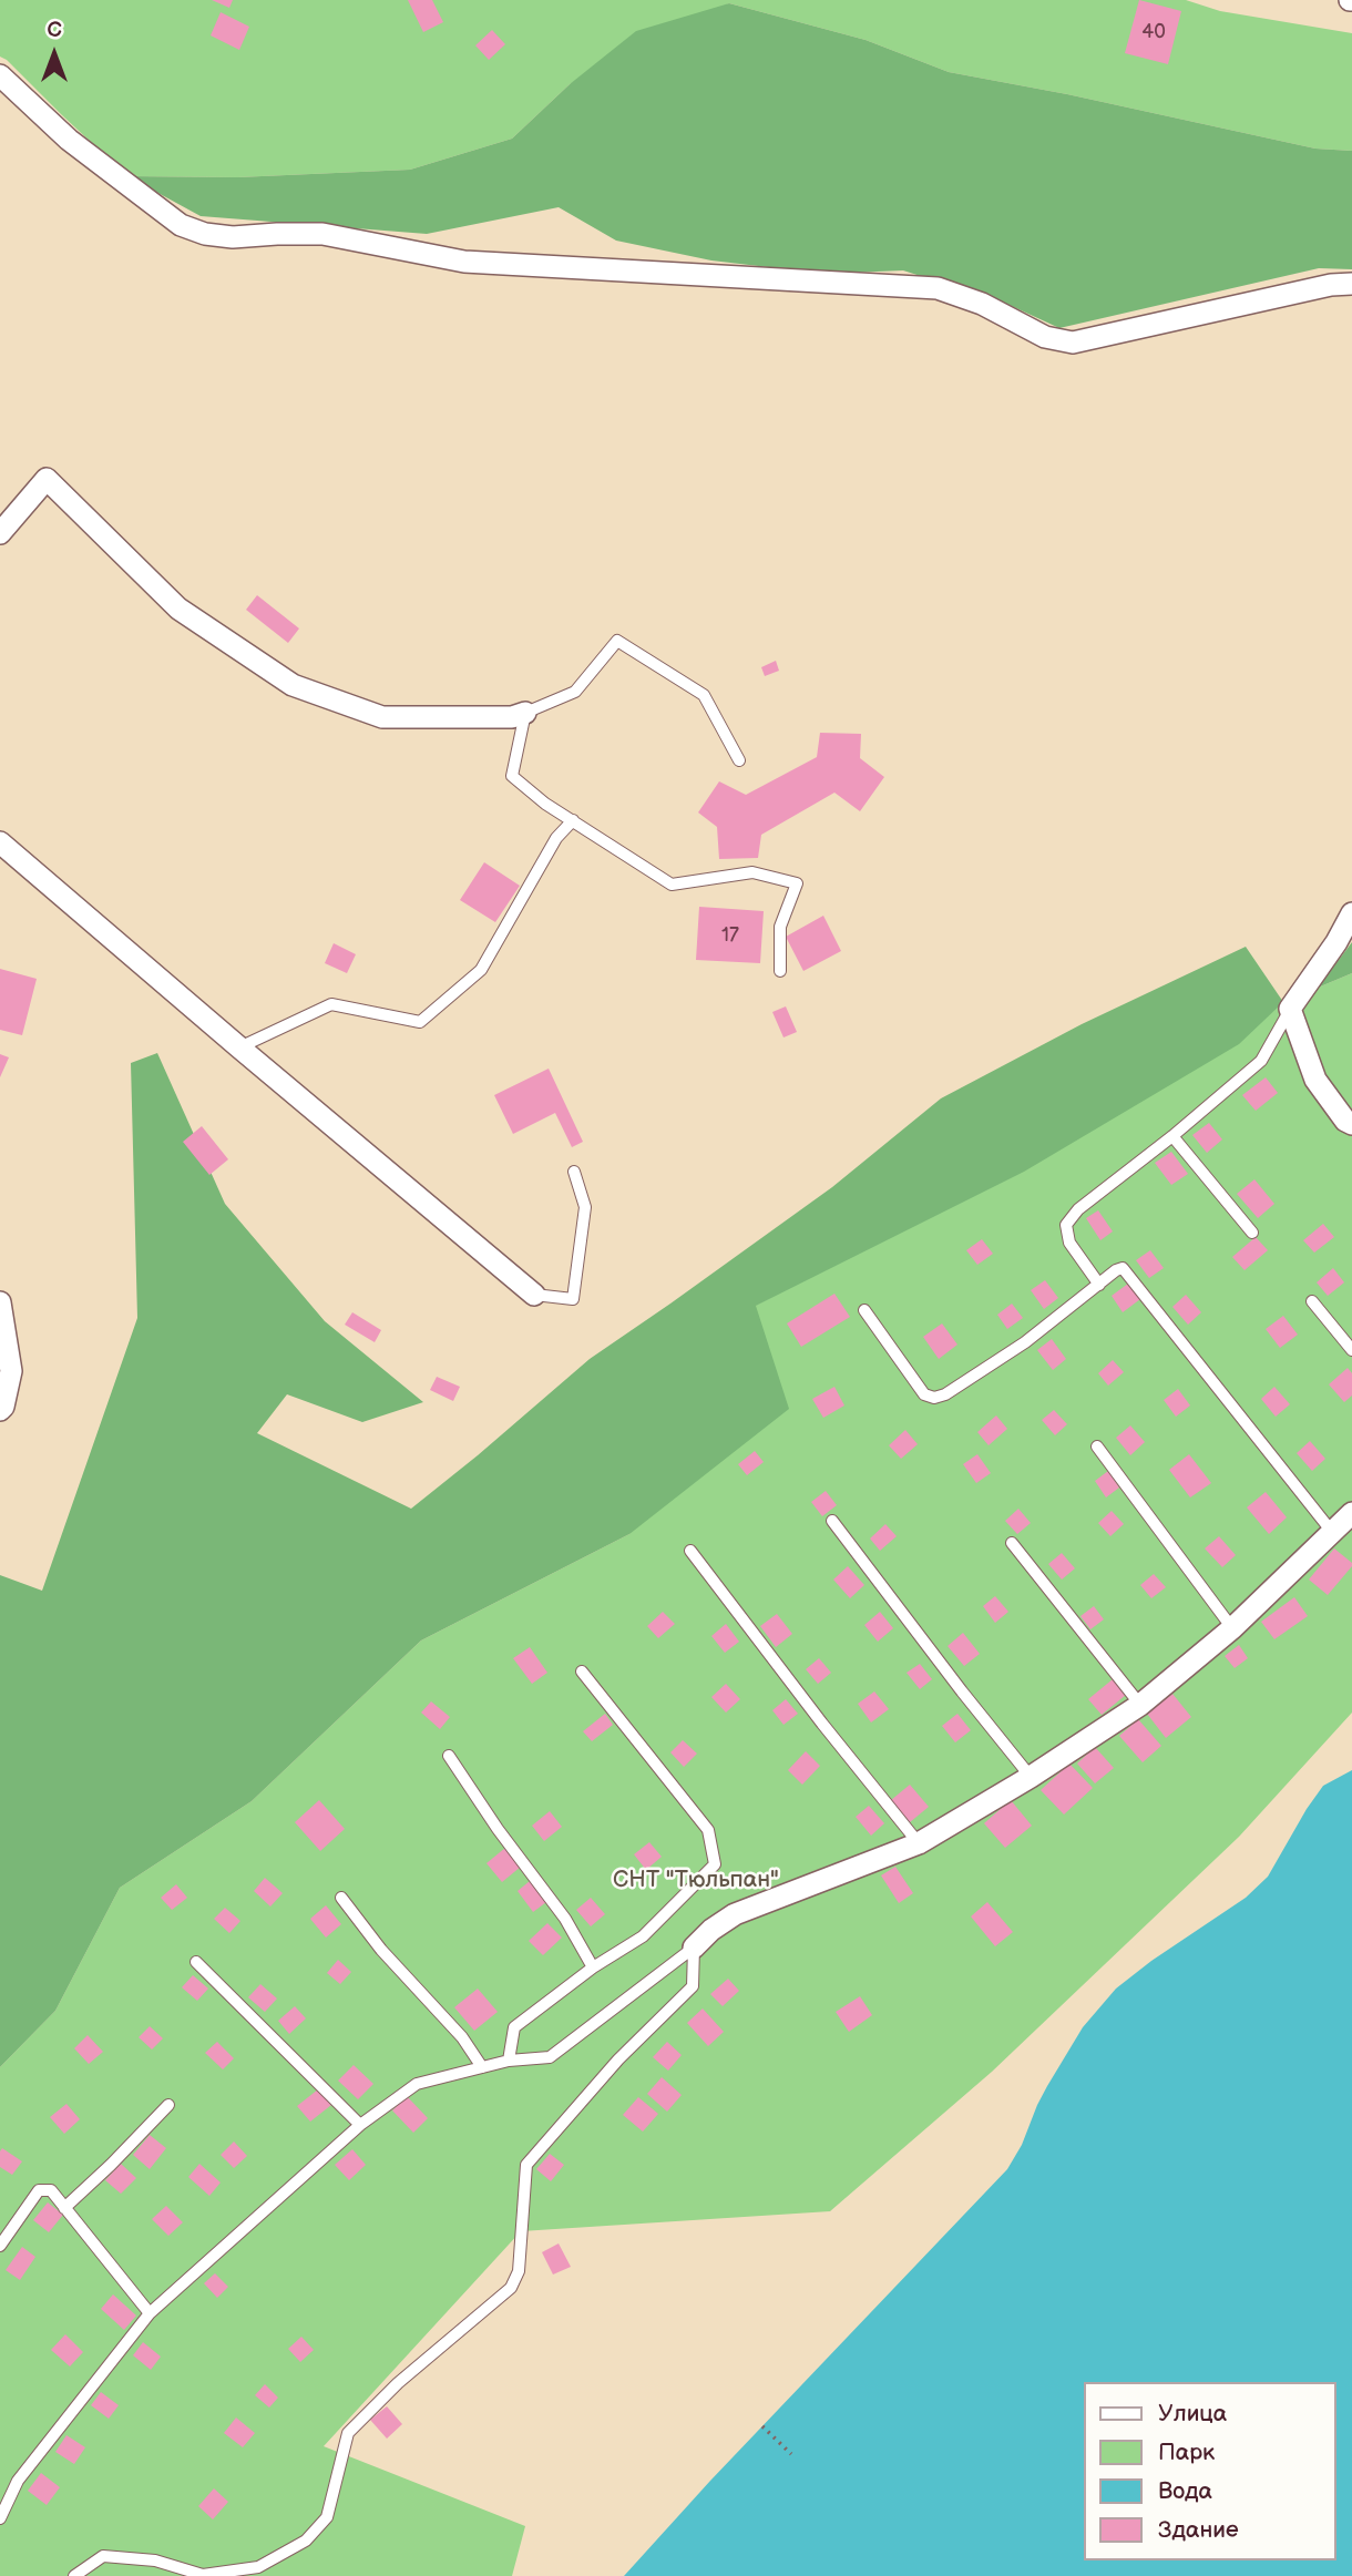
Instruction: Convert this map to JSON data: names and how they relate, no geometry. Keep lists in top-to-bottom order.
{
  "parks": ["СНТ \"Тюльпан\""],
  "house_numbers": ["40", "17"],
  "legend": [
    "Улица",
    "Парк",
    "Вода",
    "Здание"
  ],
  "north": "top"
}
